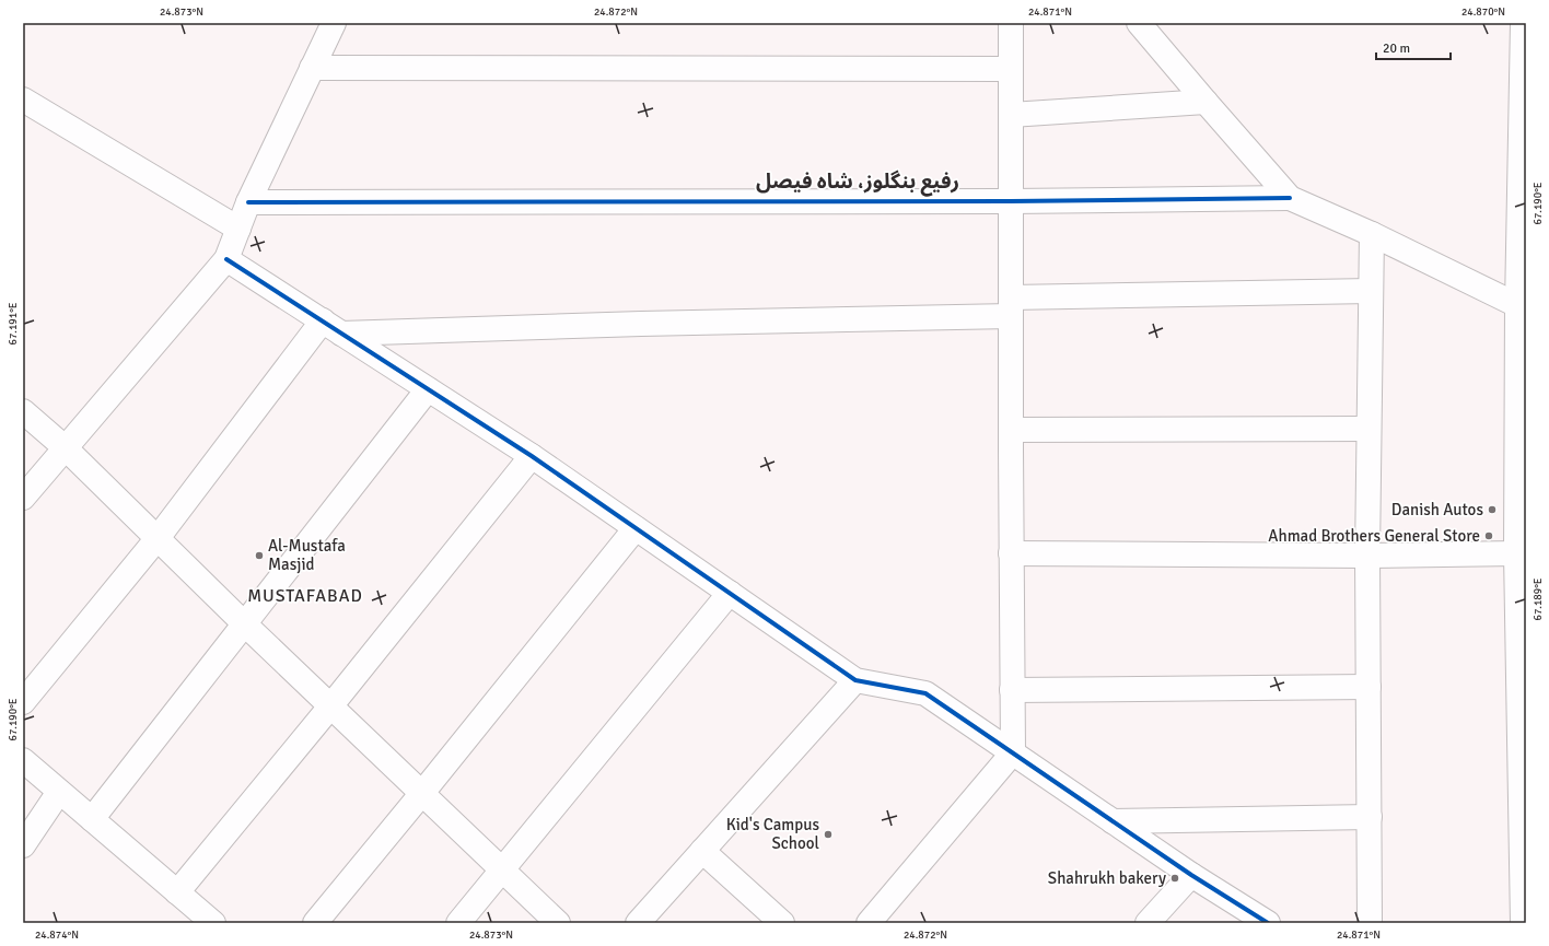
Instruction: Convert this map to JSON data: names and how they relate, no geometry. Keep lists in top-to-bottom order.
{
  "districts": ["رفیع بنگلوز، شاہ فیصل", "MUSTAFABAD"],
  "places": [
    "Danish Autos",
    "Ahmad Brothers General Store",
    "Al-Mustafa Masjid",
    "Kid's Campus School",
    "Shahrukh bakery"
  ],
  "scale_bar": "20 m",
  "coordinates": [
    "24.873°N",
    "24.872°N",
    "24.871°N",
    "24.870°N",
    "67.190°E",
    "67.191°E",
    "67.189°E",
    "24.874°N"
  ]
}
